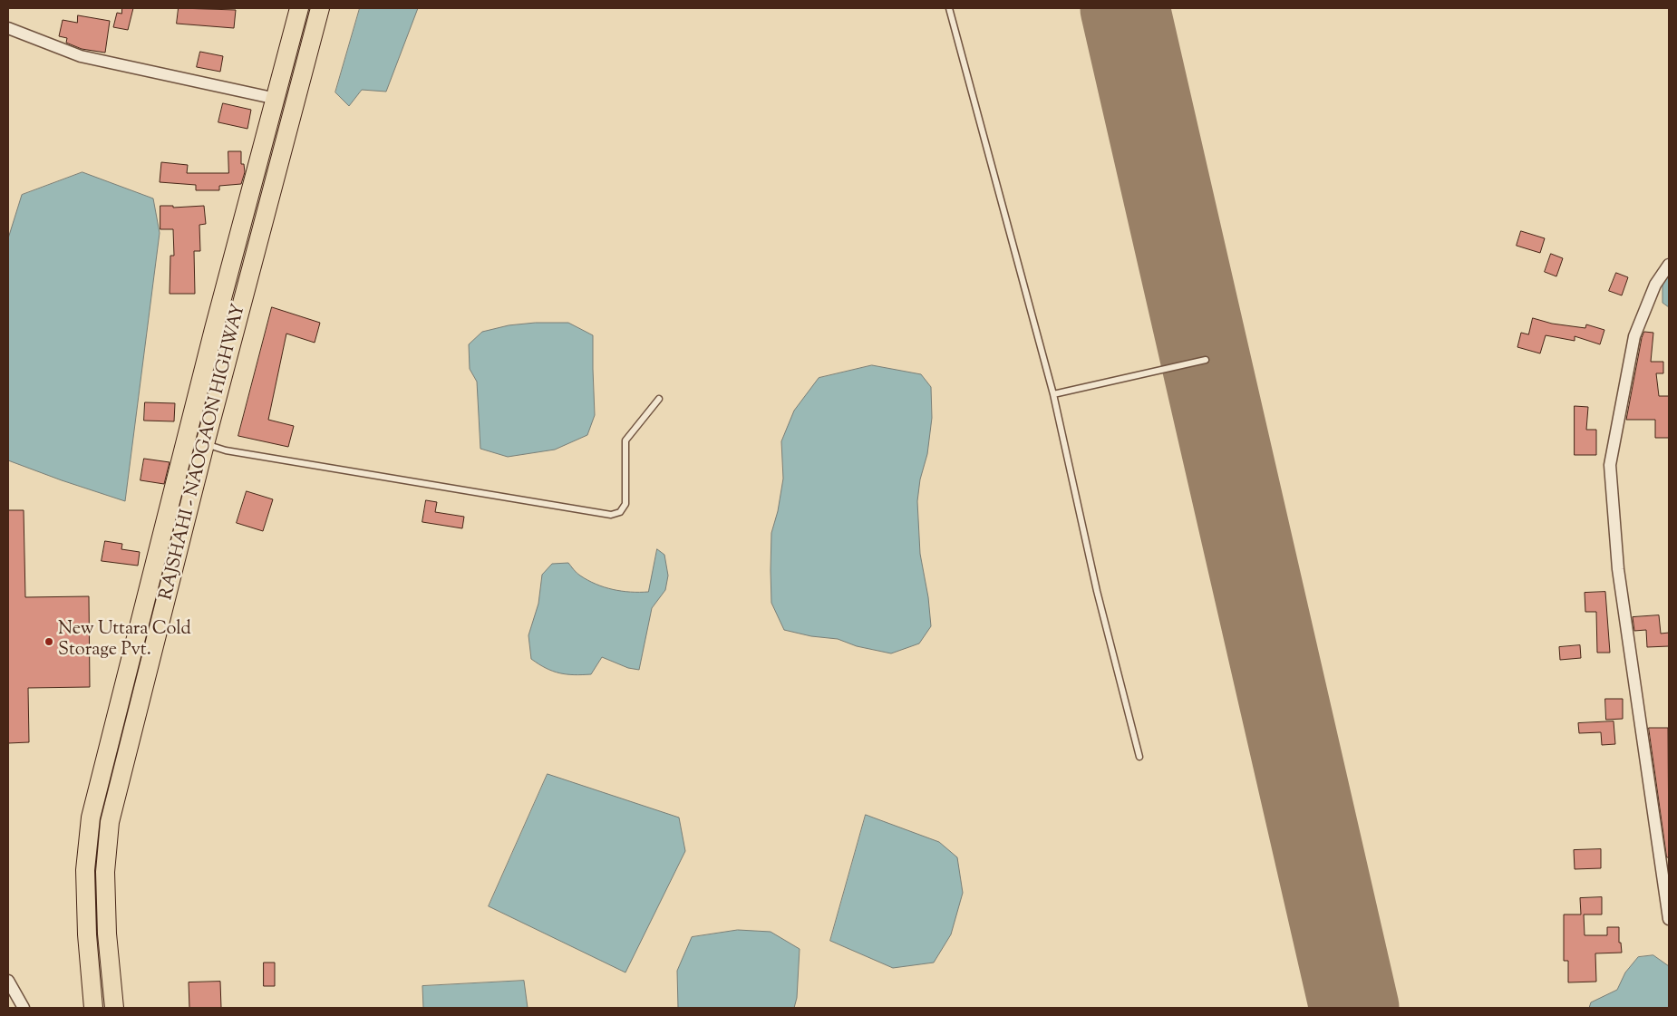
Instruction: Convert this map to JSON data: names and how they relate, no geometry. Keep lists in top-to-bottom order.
{
  "streets": {
    "main road": ["RAJSHAHI - NAOGAON HIGHWAY"]
  },
  "places": ["New Uttara Cold Storage Pvt."]
}
